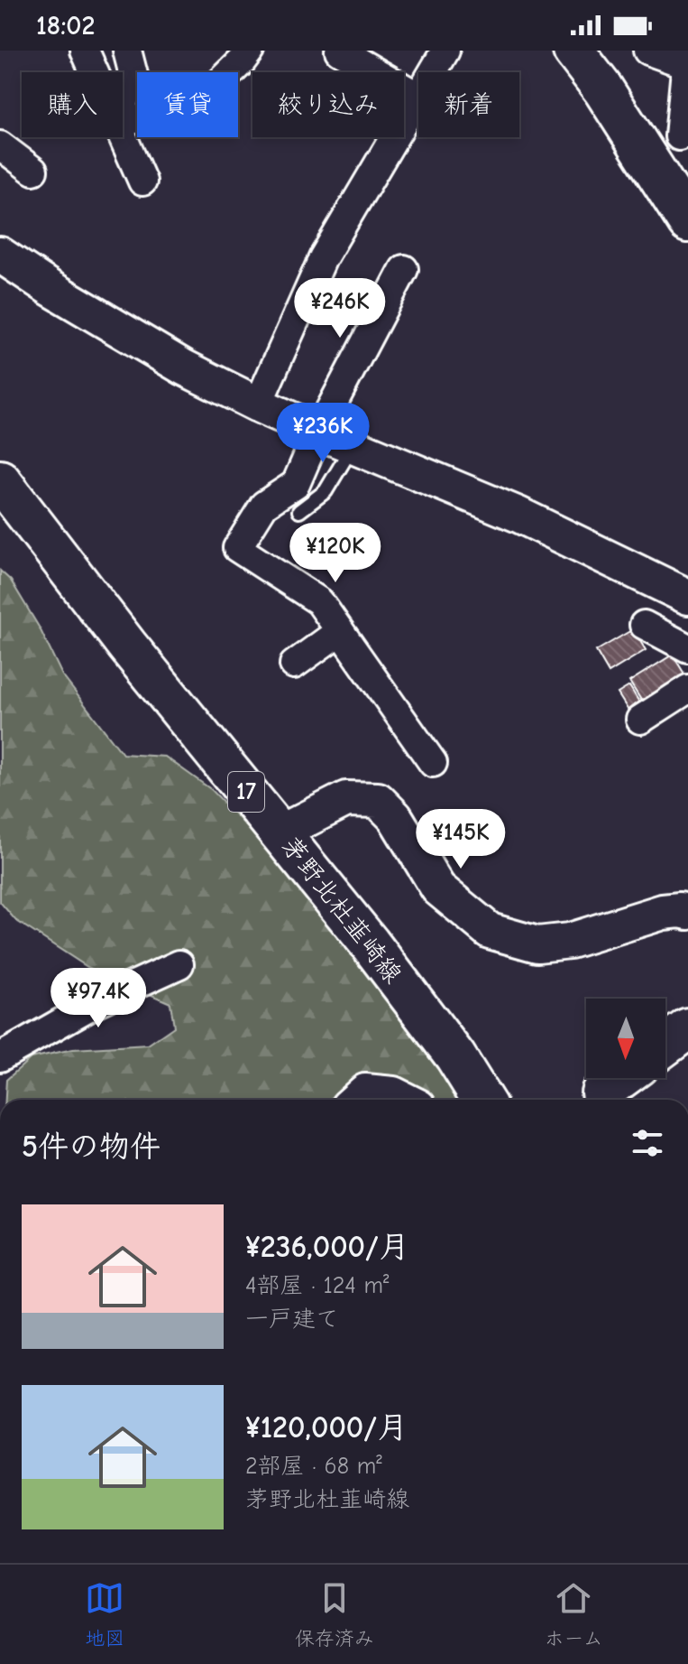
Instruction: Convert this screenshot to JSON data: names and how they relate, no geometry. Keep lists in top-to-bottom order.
{
  "streets": {
    "main road": ["17", "茅野北杜韮崎線"]
  },
  "north": "bottom",
  "page": {
    "status": "18:02",
    "chip": [
      "購入",
      "賃貸",
      "絞り込み",
      "新着"
    ],
    "price": [
      "¥246K",
      "¥236K",
      "¥120K",
      "¥145K",
      "¥97.4K"
    ],
    "heading": "5件の物件",
    "list": [
      {
        "name": "¥236,000/月",
        "note": "4部屋 · 124 m² · 一戸建て"
      },
      {
        "name": "¥120,000/月",
        "note": "2部屋 · 68 m² · 茅野北杜韮崎線"
      }
    ],
    "tabs": ["地図", "保存済み", "ホーム"]
  }
}
